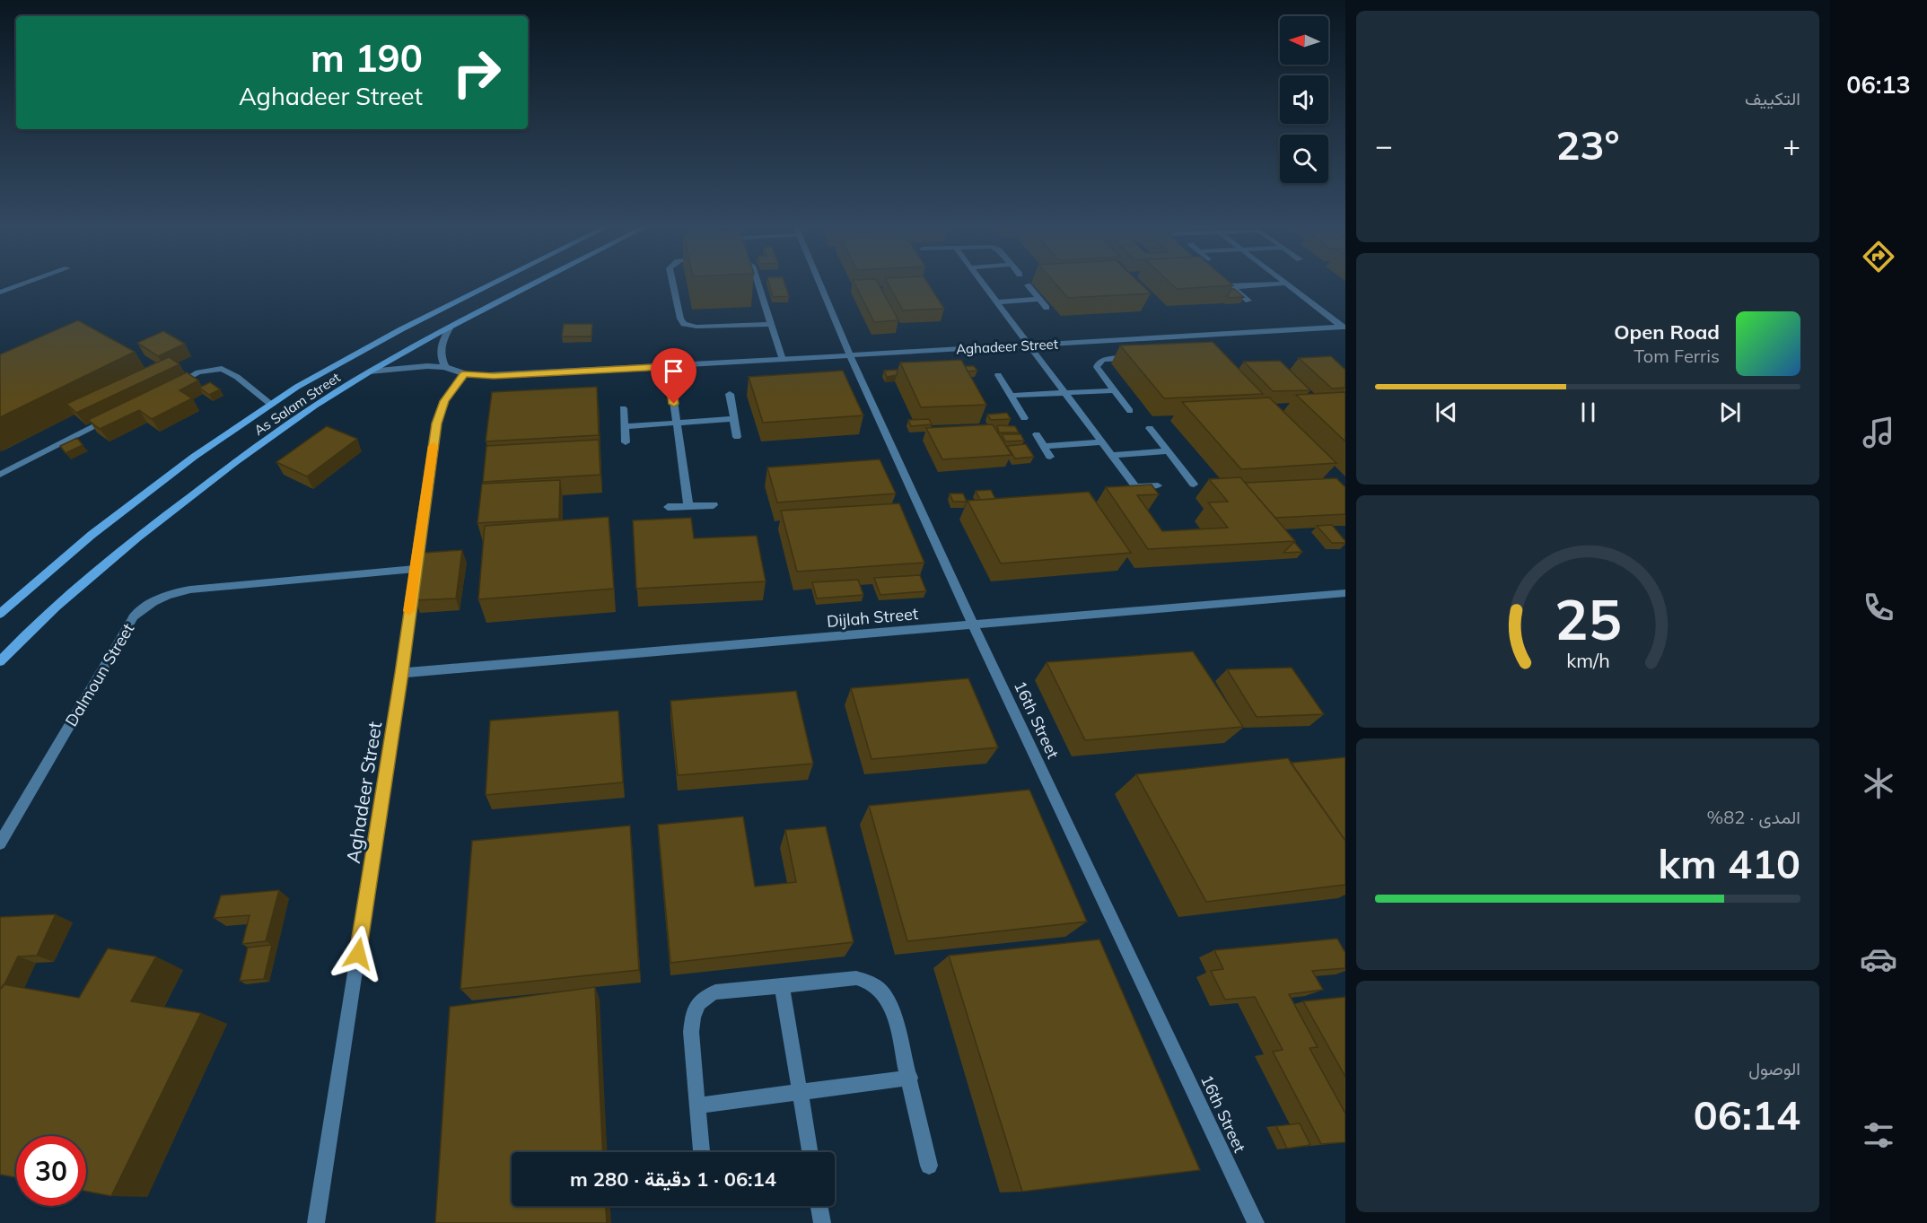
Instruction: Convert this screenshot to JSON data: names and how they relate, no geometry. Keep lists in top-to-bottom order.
{
  "streets": {
    "street": [
      "Aghadeer Street",
      "As Salam Street",
      "Dijlah Street",
      "Dalmoun Street",
      "16th Street"
    ]
  },
  "crossings": [
    ["Aghadeer Street", "As Salam Street"],
    ["Aghadeer Street", "Dijlah Street"],
    ["Aghadeer Street", "Dalmoun Street"],
    ["Aghadeer Street", "16th Street"],
    ["Dijlah Street", "16th Street"]
  ],
  "north": "left",
  "page": {
    "tabs": "06:13",
    "tile": [
      "التكييف",
      ["المدى · 82%", "410 km"],
      ["الوصول", "06:14"]
    ],
    "turn": ["190 m", "Aghadeer Street"],
    "heat": ["−", "23°", "+"],
    "song": ["Open Road", "Tom Ferris"],
    "limit": "30",
    "trip": "06:14 · 1 دقيقة · 280 m",
    "gauge": ["25", "km/h"]
  }
}
